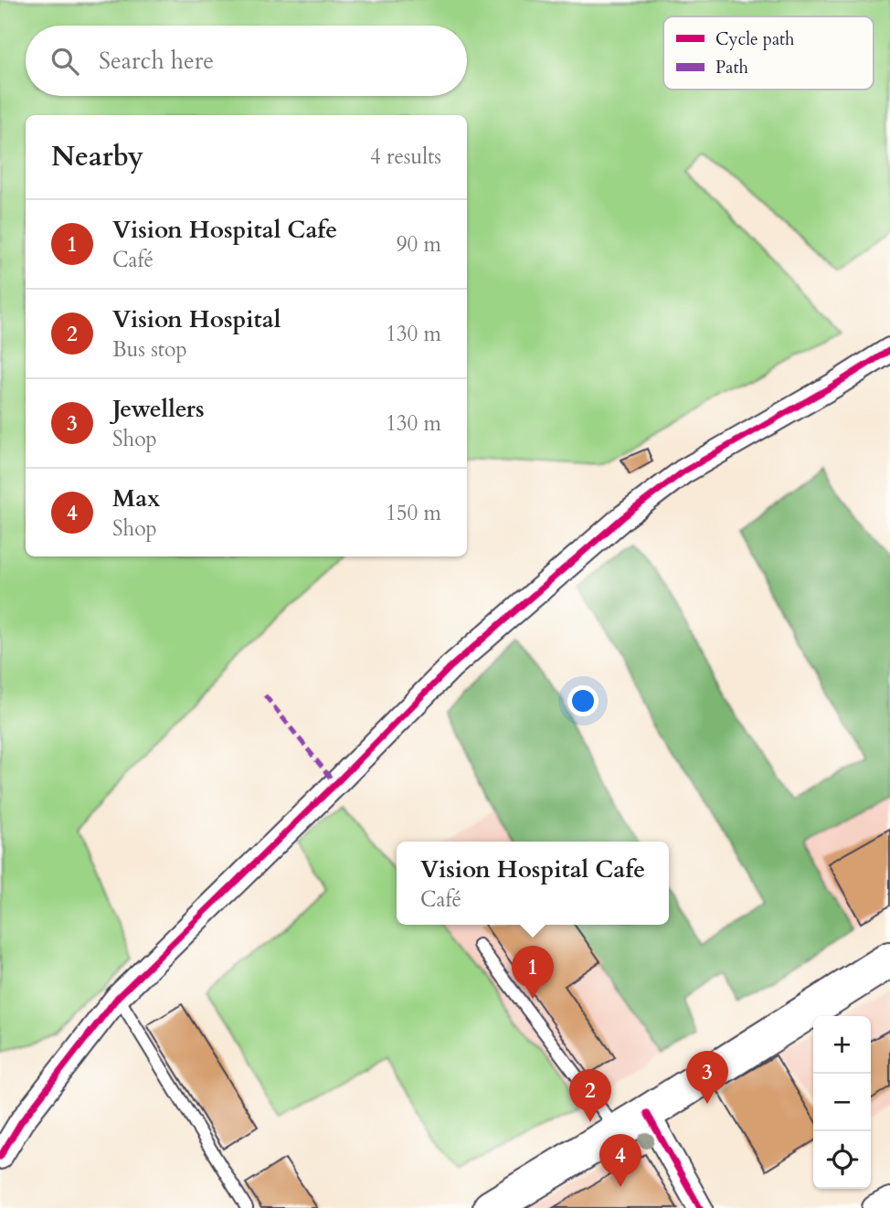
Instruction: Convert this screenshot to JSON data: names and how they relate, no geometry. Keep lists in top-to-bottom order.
{
  "legend": ["Cycle path", "Path"],
  "page": {
    "search": "Search here",
    "heading": ["Nearby", "4 results"],
    "list": [
      {
        "mark": "1",
        "name": "Vision Hospital Cafe",
        "note": "Café",
        "value": "90 m"
      },
      {
        "mark": "2",
        "name": "Vision Hospital",
        "note": "Bus stop",
        "value": "130 m"
      },
      {
        "mark": "3",
        "name": "Jewellers",
        "note": "Shop",
        "value": "130 m"
      },
      {
        "mark": "4",
        "name": "Max",
        "note": "Shop",
        "value": "150 m"
      }
    ],
    "popup": ["Vision Hospital Cafe", "Café"],
    "pins": [
      "1",
      "3",
      "2",
      "4"
    ],
    "map_buttons": ["+", "−"]
  }
}
